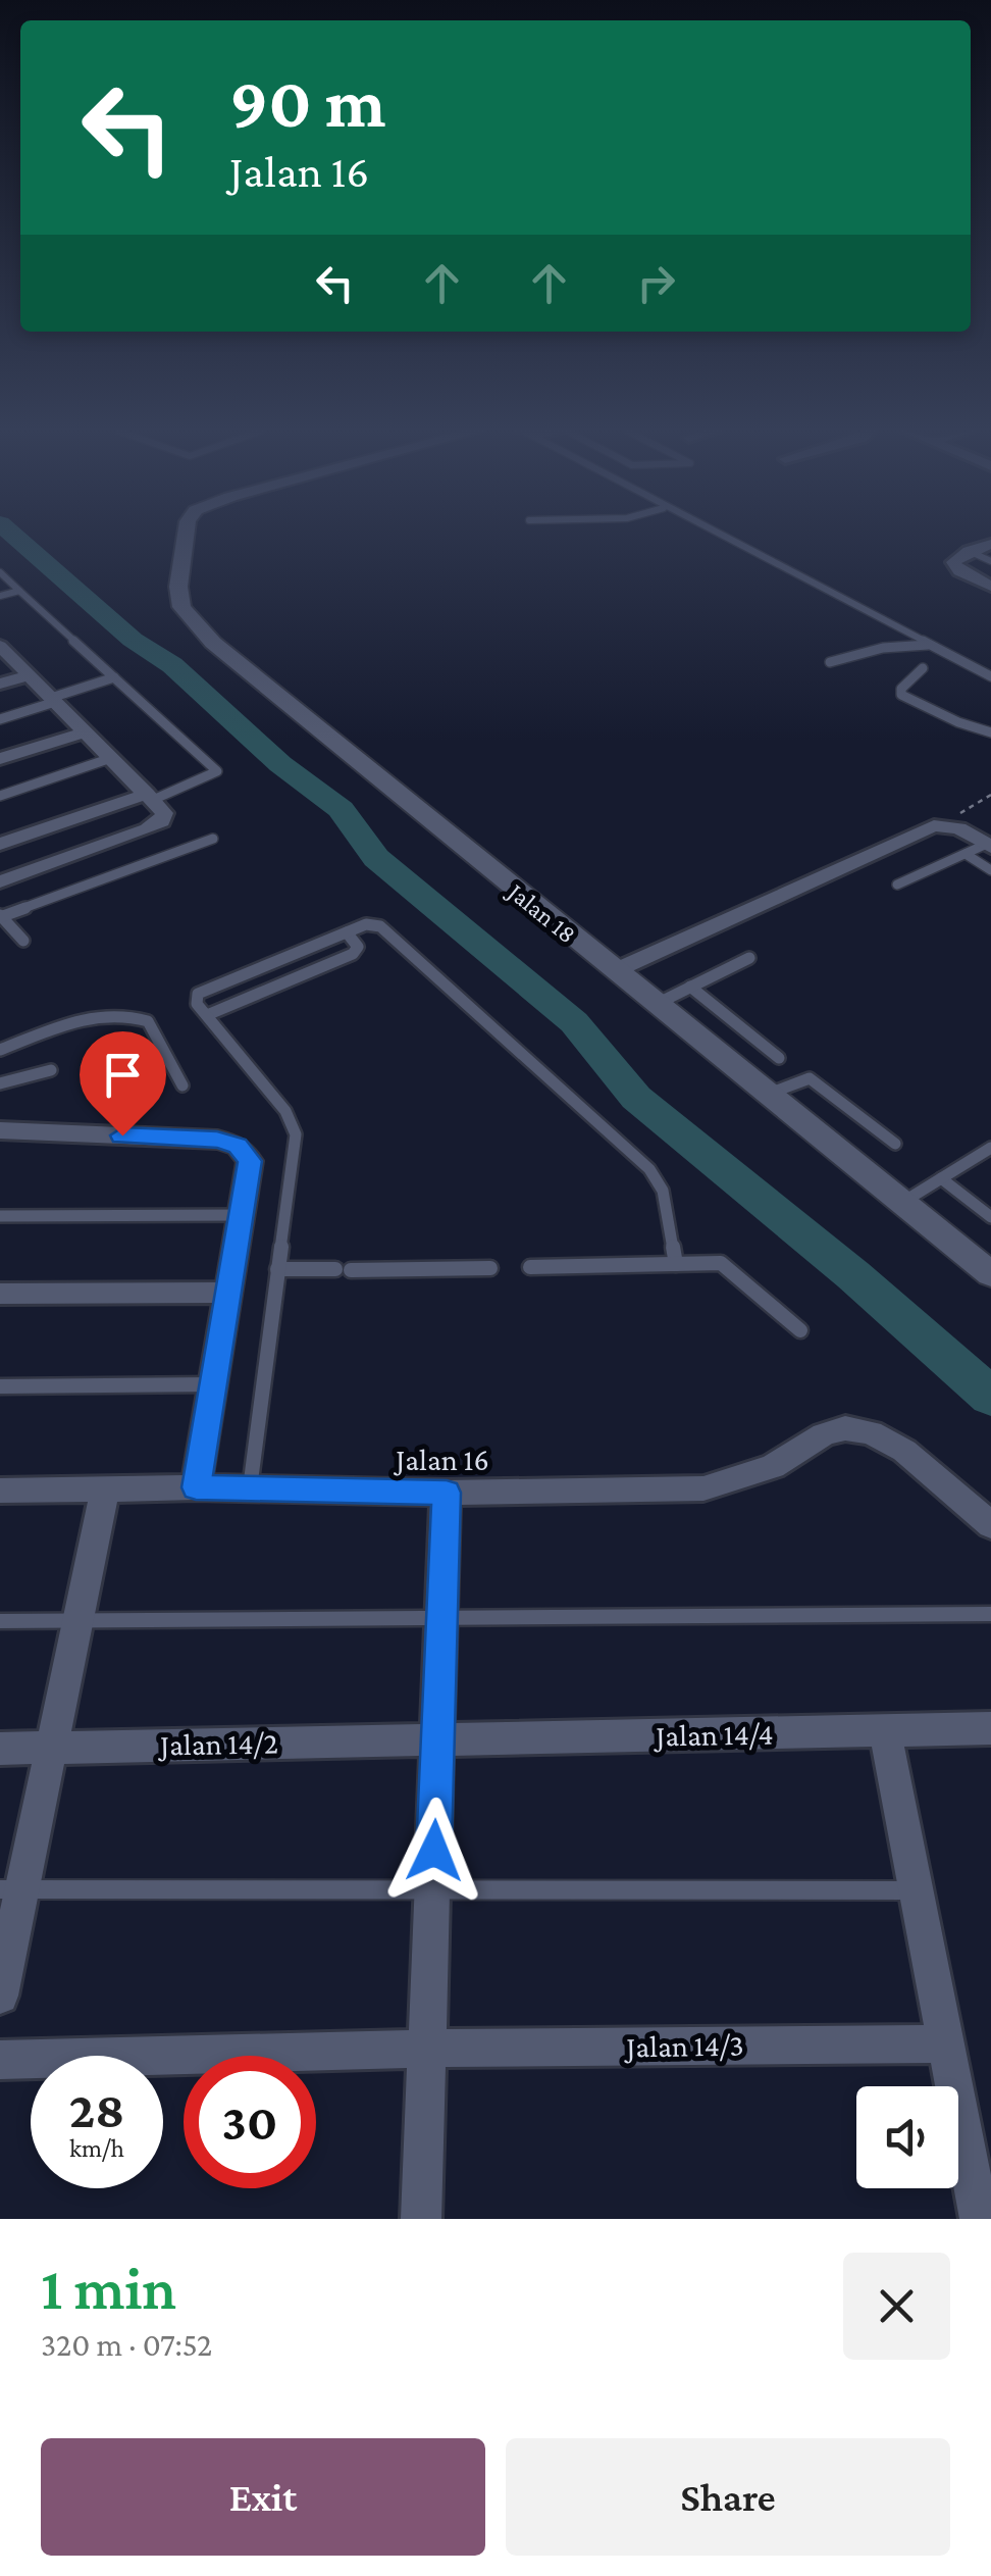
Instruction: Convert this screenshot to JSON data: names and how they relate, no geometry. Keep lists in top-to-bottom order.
{
  "streets": {
    "street": [
      "Jalan 18",
      "Jalan 16",
      "Jalan 14/4",
      "Jalan 14/2",
      "Jalan 14/3"
    ]
  },
  "crossings": [
    ["Jalan 14/4", "Jalan 14/2"]
  ],
  "page": {
    "turn": ["90 m", "Jalan 16"],
    "speed": "28 km/h",
    "limit": "30",
    "heading": ["1 min", "320 m · 07:52"],
    "buttons": ["Exit", "Share"]
  }
}
